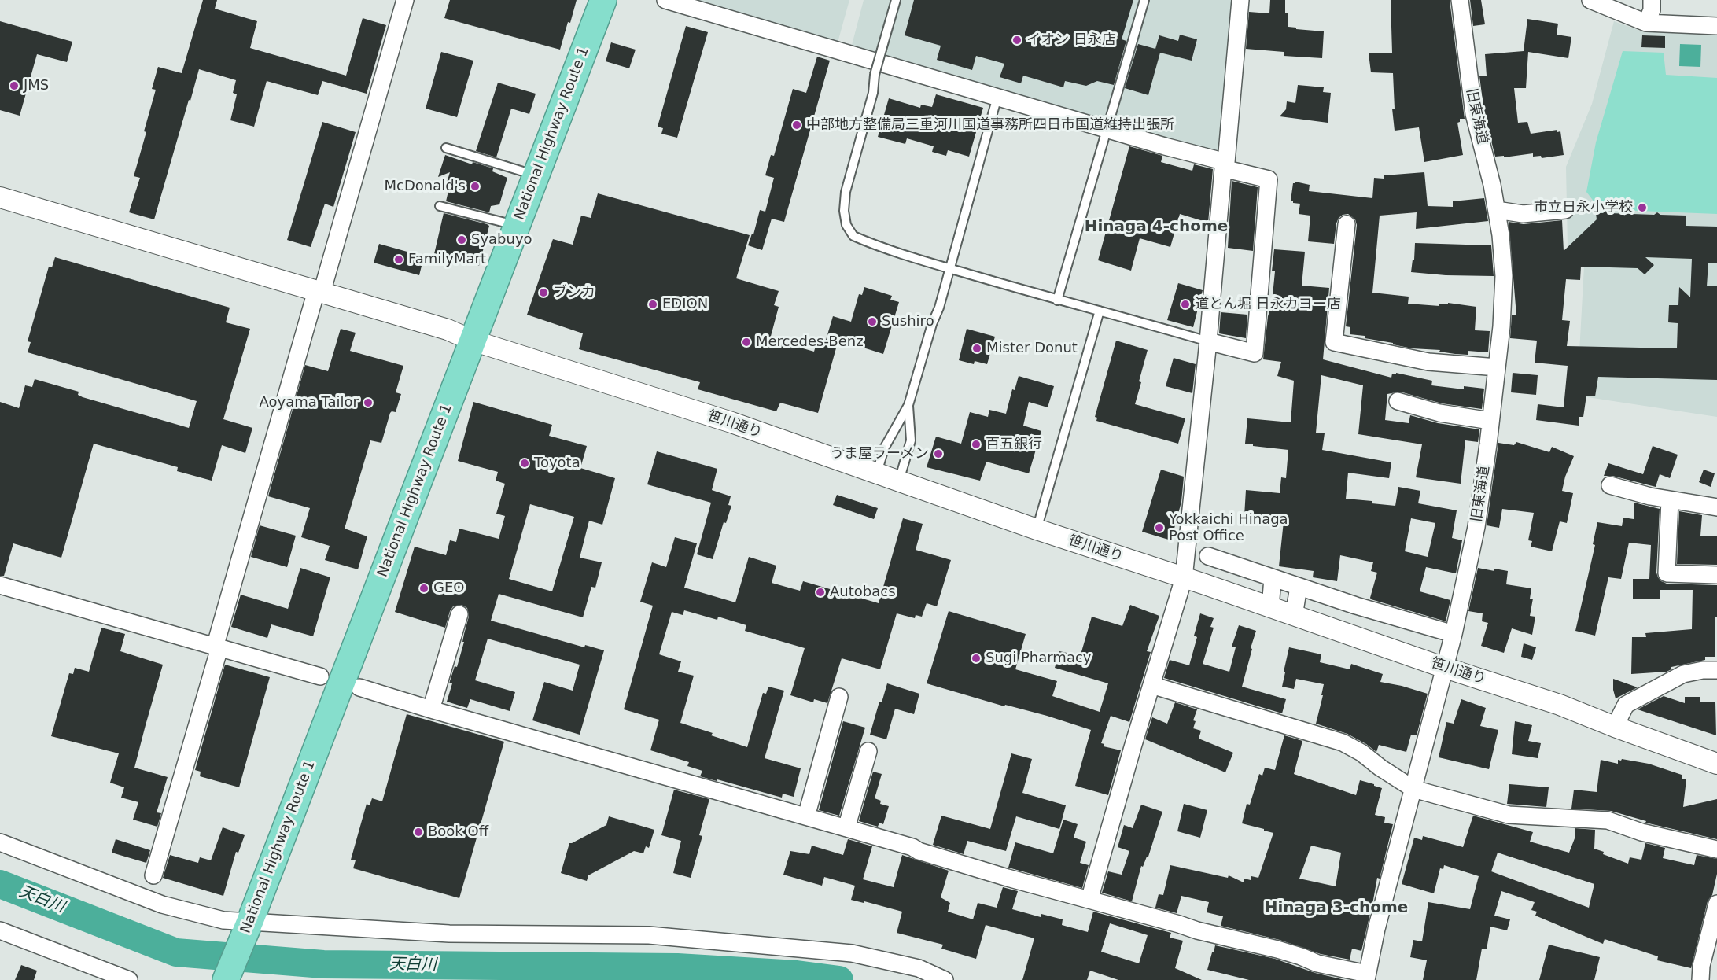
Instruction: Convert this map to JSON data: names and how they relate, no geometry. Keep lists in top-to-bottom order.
{
  "streets": {
    "highway": ["National Highway Route 1"],
    "street": ["旧東海道", "笹川通り"]
  },
  "crossings": [
    ["旧東海道", "笹川通り"],
    ["National Highway Route 1", "笹川通り"]
  ],
  "districts": ["Hinaga 4-chome", "Hinaga 3-chome"],
  "water": ["天白川"],
  "places": [
    "イオン 日永店",
    "JMS",
    "中部地方整備局三重河川国道事務所四日市国道維持出張所",
    "McDonald's",
    "市立日永小学校",
    "Syabuyo",
    "FamilyMart",
    "ブンカ",
    "EDION",
    "道とん堀 日永カヨー店",
    "Sushiro",
    "Mercedes-Benz",
    "Mister Donut",
    "Aoyama Tailor",
    "百五銀行",
    "うま屋ラーメン",
    "Toyota",
    "Yokkaichi Hinaga Post Office",
    "GEO",
    "Autobacs",
    "Sugi Pharmacy",
    "Book Off"
  ]
}
